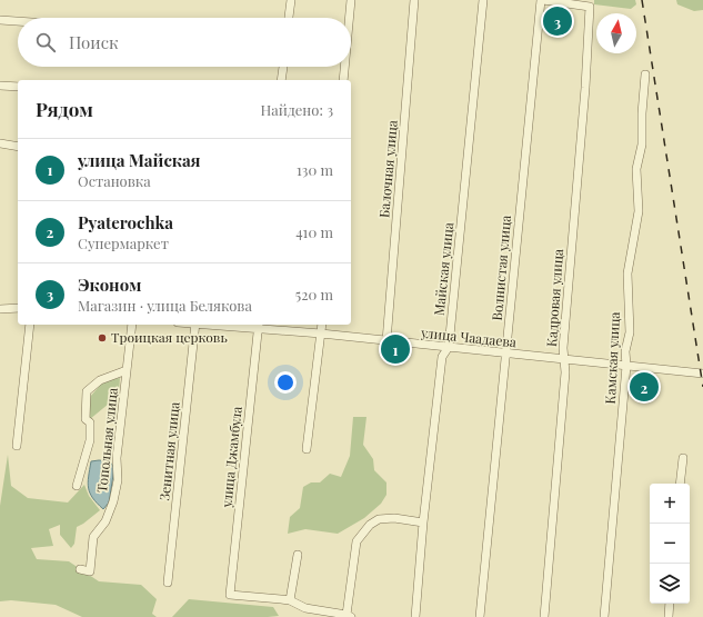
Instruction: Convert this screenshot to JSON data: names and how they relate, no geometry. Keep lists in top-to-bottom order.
{
  "streets": {
    "street": [
      "Балочная улица",
      "Волнистая улица",
      "Майская улица",
      "Кадровая улица",
      "улица Чаадаева",
      "Камская улица",
      "Топольная улица",
      "Зенитная улица",
      "улица Джамбула"
    ]
  },
  "crossings": [
    ["Балочная улица", "улица Чаадаева"],
    ["Волнистая улица", "Кадровая улица"],
    ["Волнистая улица", "улица Чаадаева"],
    ["Майская улица", "улица Чаадаева"],
    ["Кадровая улица", "улица Чаадаева"],
    ["улица Чаадаева", "Камская улица"],
    ["улица Чаадаева", "улица Джамбула"]
  ],
  "places": ["Троицкая церковь"],
  "north": "top",
  "page": {
    "pins": ["3", "1", "2"],
    "search": "Поиск",
    "heading": ["Рядом", "Найдено: 3"],
    "list": [
      {
        "mark": "1",
        "name": "улица Майская",
        "note": "Остановка",
        "value": "130 m"
      },
      {
        "mark": "2",
        "name": "Pyaterochka",
        "note": "Супермаркет",
        "value": "410 m"
      },
      {
        "mark": "3",
        "name": "Эконом",
        "note": "Магазин · улица Белякова",
        "value": "520 m"
      }
    ],
    "map_buttons": ["+", "−"]
  }
}
